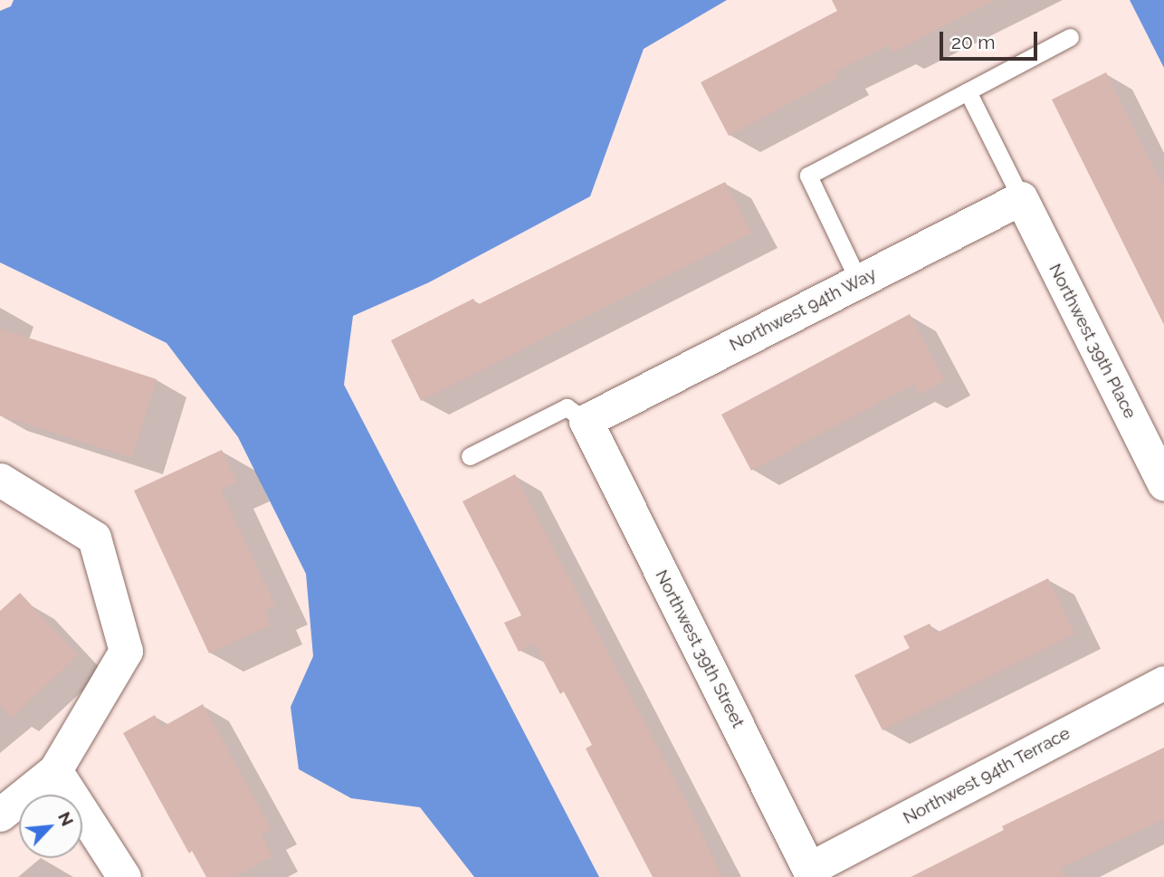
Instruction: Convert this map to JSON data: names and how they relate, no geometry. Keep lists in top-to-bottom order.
{
  "streets": {
    "street": [
      "Northwest 94th Way",
      "Northwest 39th Place",
      "Northwest 39th Street",
      "Northwest 94th Terrace"
    ]
  },
  "crossings": [
    ["Northwest 94th Way", "Northwest 39th Place"],
    ["Northwest 94th Way", "Northwest 39th Street"],
    ["Northwest 39th Street", "Northwest 94th Terrace"]
  ],
  "scale_bar": "20 m",
  "north": "top right"
}
